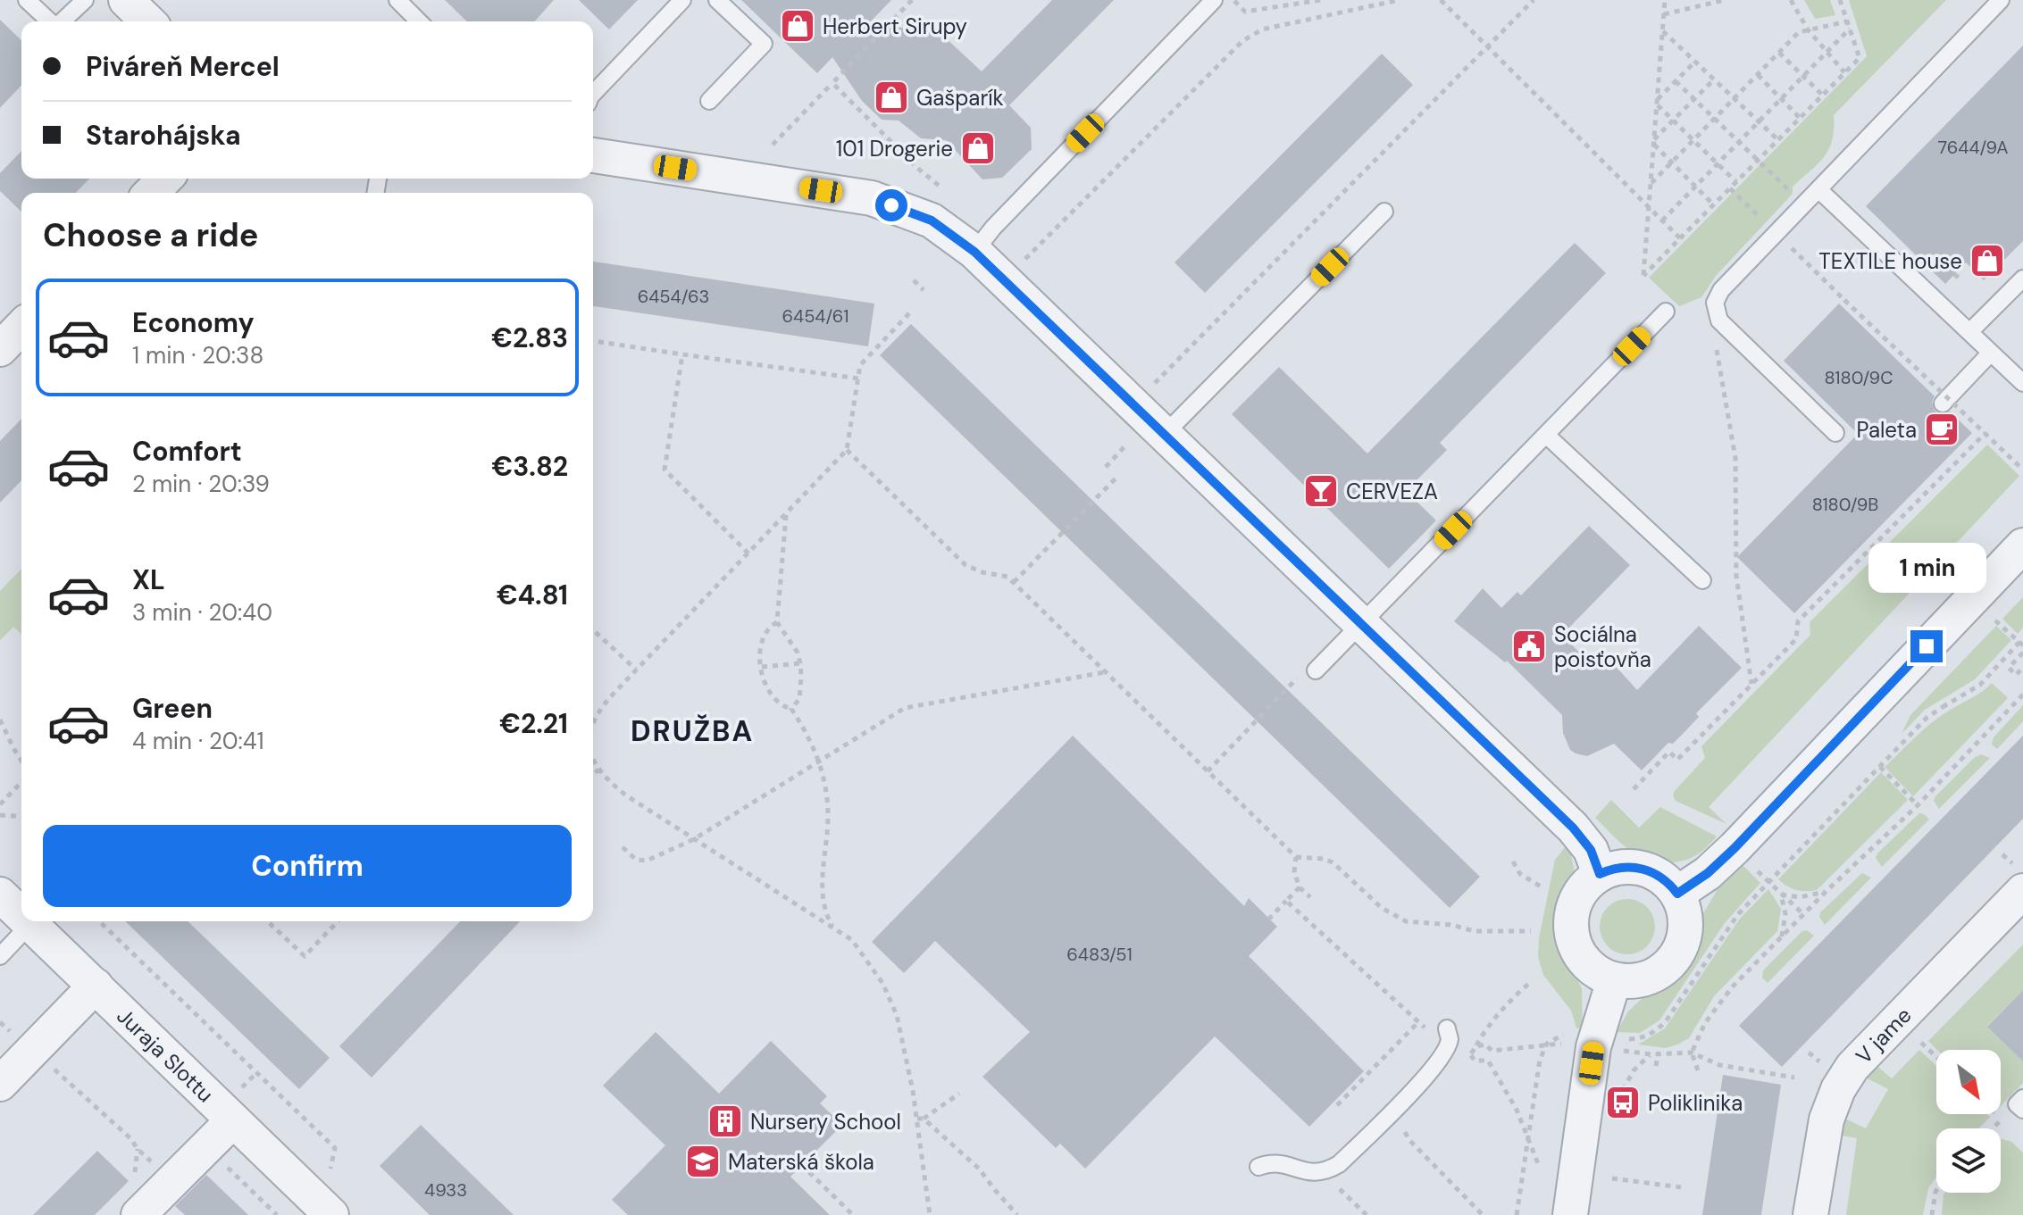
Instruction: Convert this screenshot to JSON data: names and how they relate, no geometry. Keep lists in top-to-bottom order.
{
  "streets": {
    "street": ["V jame", "Juraja Slottu"]
  },
  "districts": ["DRUŽBA"],
  "places": {
    "shop": [
      "Herbert Sirupy",
      "Gašparík",
      "101 Drogerie",
      "TEXTILE house"
    ],
    "cafe": ["Paleta"],
    "bar": ["CERVEZA"],
    "public building": ["Sociálna poisťovňa"],
    "bus stop": ["Poliklinika"],
    "building": ["Nursery School"],
    "school or university": ["Materská škola"]
  },
  "house_numbers": [
    "7644/9A",
    "6454/63",
    "6454/61",
    "8180/9C",
    "8180/9B",
    "6483/51",
    "4933"
  ],
  "north": "bottom right",
  "page": {
    "banner": ["Piváreň Mercel", "Starohájska"],
    "heading": "Choose a ride",
    "list": [
      {
        "name": "Economy",
        "note": "1 min · 20:38",
        "value": "€2.83"
      },
      {
        "name": "Comfort",
        "note": "2 min · 20:39",
        "value": "€3.82"
      },
      {
        "name": "XL",
        "note": "3 min · 20:40",
        "value": "€4.81"
      },
      {
        "name": "Green",
        "note": "4 min · 20:41",
        "value": "€2.21"
      }
    ],
    "bubble": "1 min",
    "buttons": "Confirm"
  }
}
